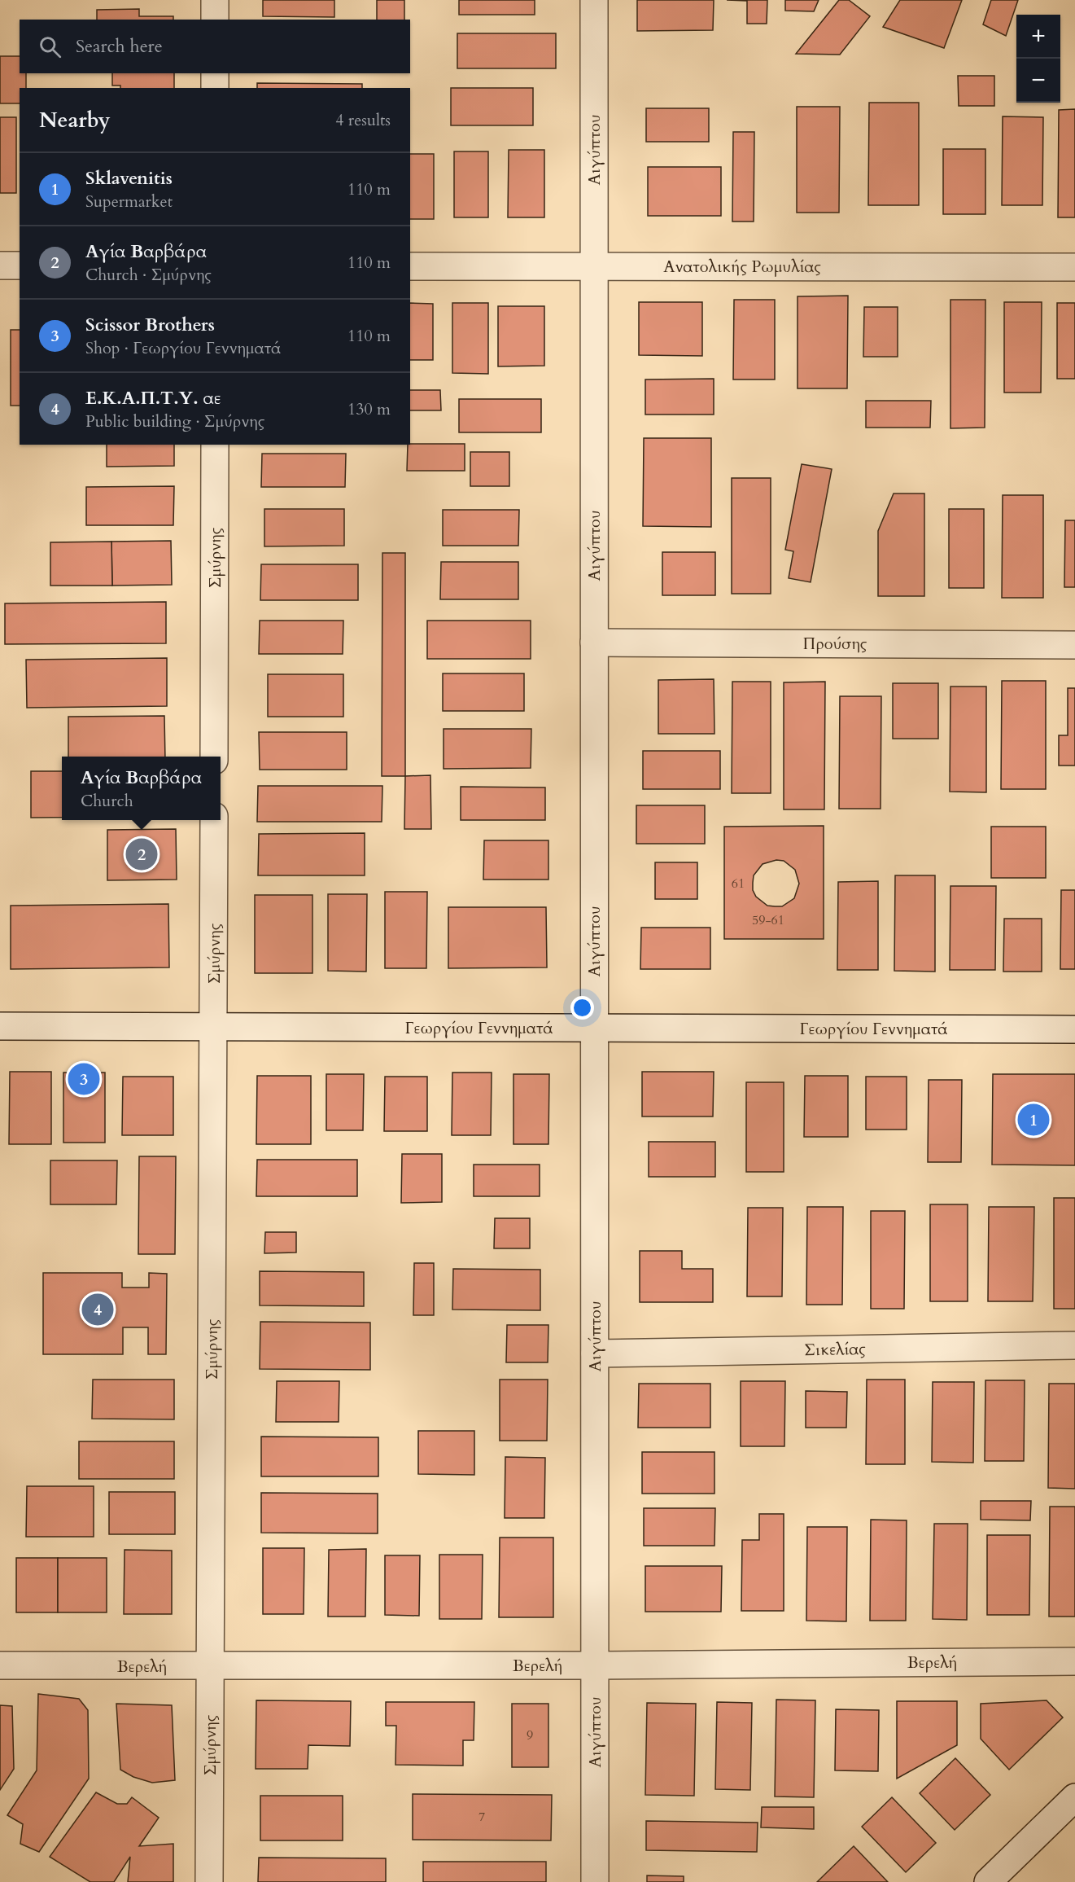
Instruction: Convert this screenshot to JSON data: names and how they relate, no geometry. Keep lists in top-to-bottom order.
{
  "streets": {
    "street": [
      "Αιγύπτου",
      "Ανατολικής Ρωμυλίας",
      "Σμύρνης",
      "Προύσης",
      "Γεωργίου Γεννηματά",
      "Σικελίας",
      "Βερελή"
    ]
  },
  "crossings": [
    ["Αιγύπτου", "Ανατολικής Ρωμυλίας"],
    ["Αιγύπτου", "Προύσης"],
    ["Αιγύπτου", "Γεωργίου Γεννηματά"],
    ["Αιγύπτου", "Σικελίας"],
    ["Αιγύπτου", "Βερελή"],
    ["Σμύρνης", "Γεωργίου Γεννηματά"],
    ["Σμύρνης", "Βερελή"]
  ],
  "house_numbers": [
    "61",
    "59-61",
    "9",
    "7"
  ],
  "page": {
    "map_buttons": ["+", "−"],
    "search": "Search here",
    "heading": ["Nearby", "4 results"],
    "list": [
      {
        "mark": "1",
        "name": "Sklavenitis",
        "note": "Supermarket",
        "value": "110 m"
      },
      {
        "mark": "2",
        "name": "Αγία Βαρβάρα",
        "note": "Church · Σμύρνης",
        "value": "110 m"
      },
      {
        "mark": "3",
        "name": "Scissor Brothers",
        "note": "Shop · Γεωργίου Γεννηματά",
        "value": "110 m"
      },
      {
        "mark": "4",
        "name": "Ε.Κ.Α.Π.Τ.Υ. αε",
        "note": "Public building · Σμύρνης",
        "value": "130 m"
      }
    ],
    "popup": ["Αγία Βαρβάρα", "Church"],
    "pins": [
      "2",
      "3",
      "1",
      "4"
    ]
  }
}
